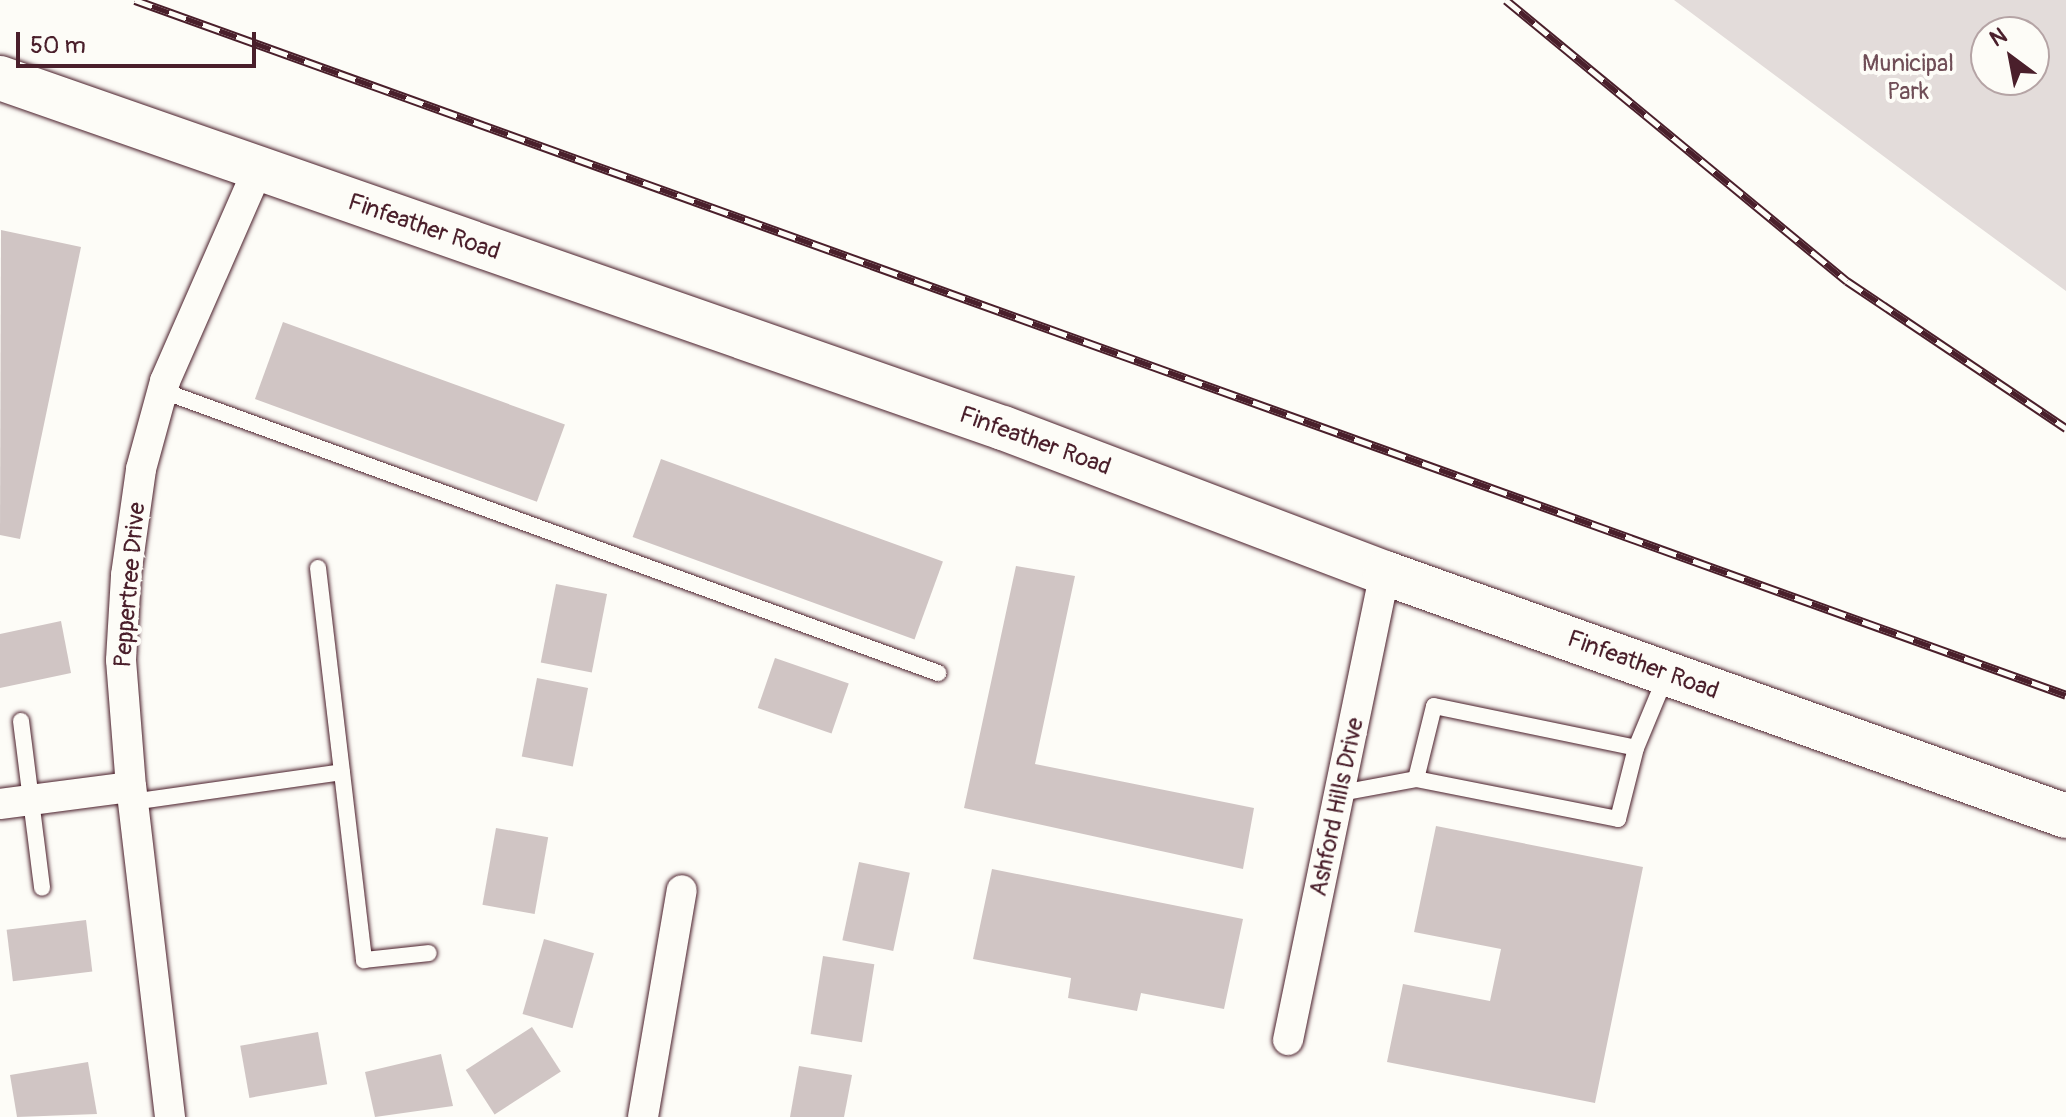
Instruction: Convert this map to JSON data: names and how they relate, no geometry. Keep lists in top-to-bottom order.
{
  "streets": {
    "street": ["Finfeather Road", "Peppertree Drive", "Ashford Hills Drive"]
  },
  "crossings": [
    ["Finfeather Road", "Peppertree Drive"],
    ["Finfeather Road", "Ashford Hills Drive"]
  ],
  "parks": ["Municipal Park"],
  "scale_bar": "50 m",
  "north": "top left"
}
